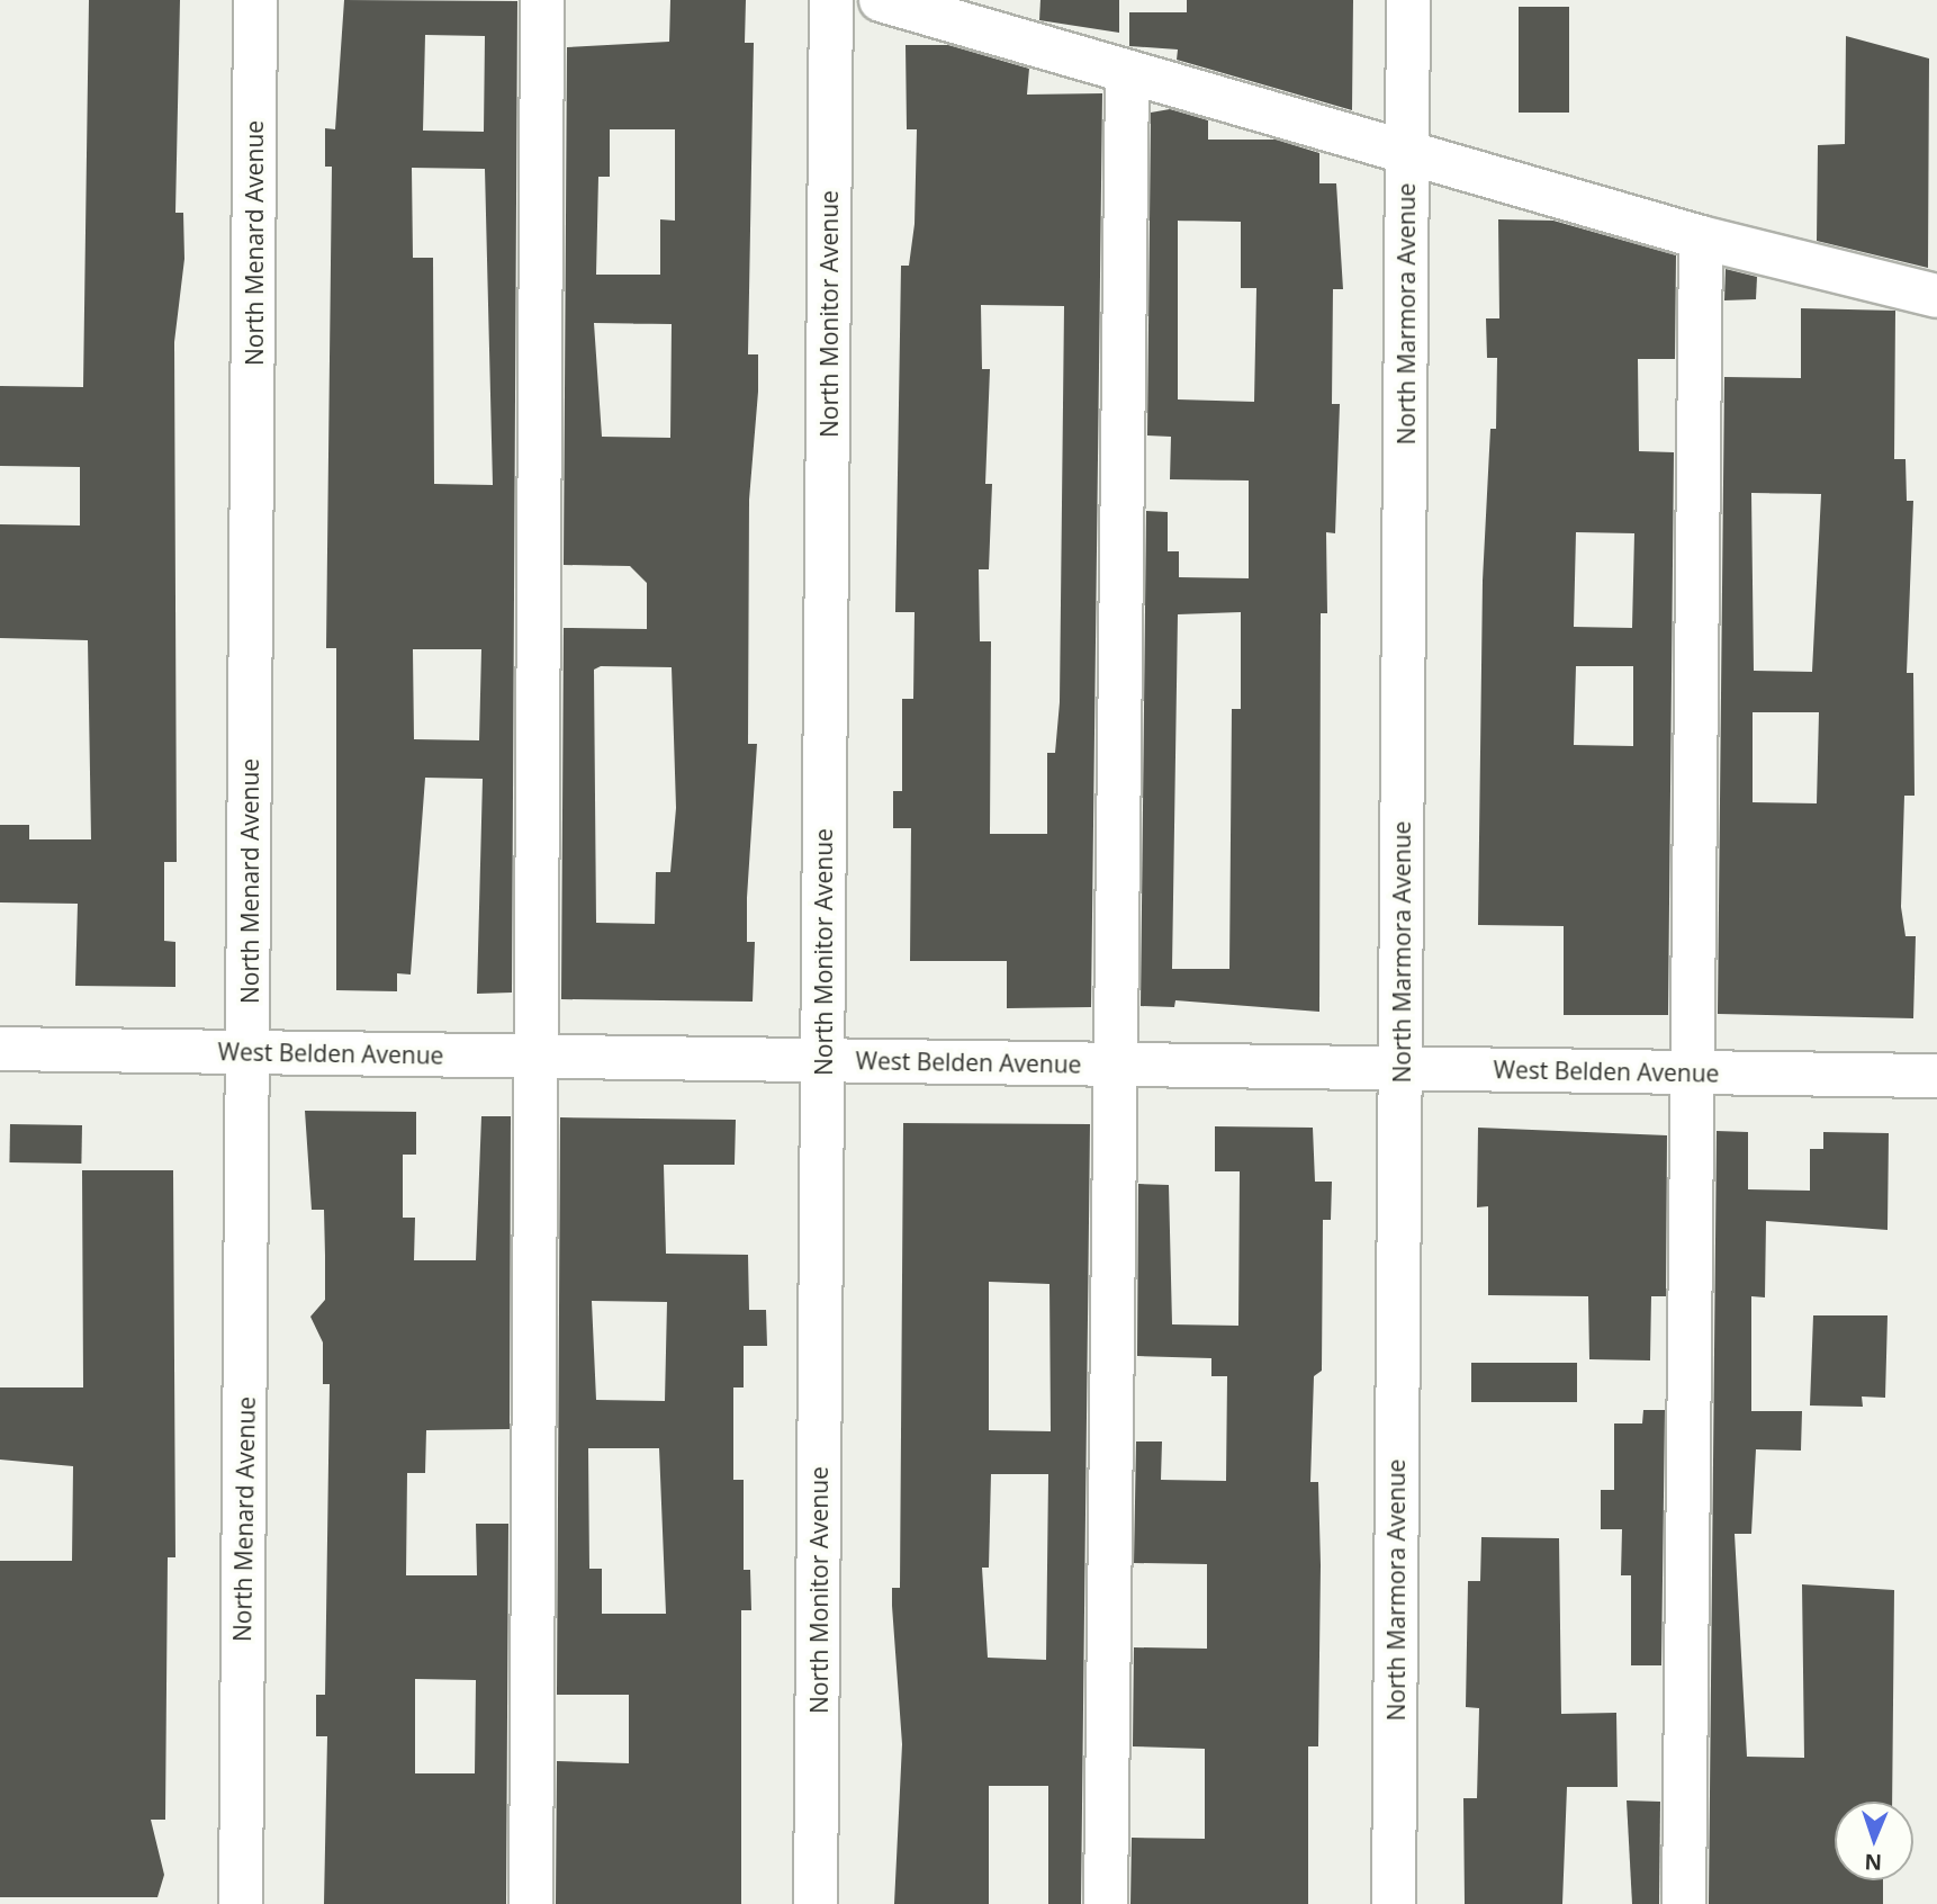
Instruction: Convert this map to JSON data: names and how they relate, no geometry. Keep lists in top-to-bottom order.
{
  "streets": {
    "street": [
      "North Menard Avenue",
      "North Monitor Avenue",
      "North Marmora Avenue",
      "West Belden Avenue"
    ]
  },
  "crossings": [
    ["North Menard Avenue", "West Belden Avenue"],
    ["North Monitor Avenue", "West Belden Avenue"],
    ["North Marmora Avenue", "West Belden Avenue"]
  ],
  "north": "bottom"
}
